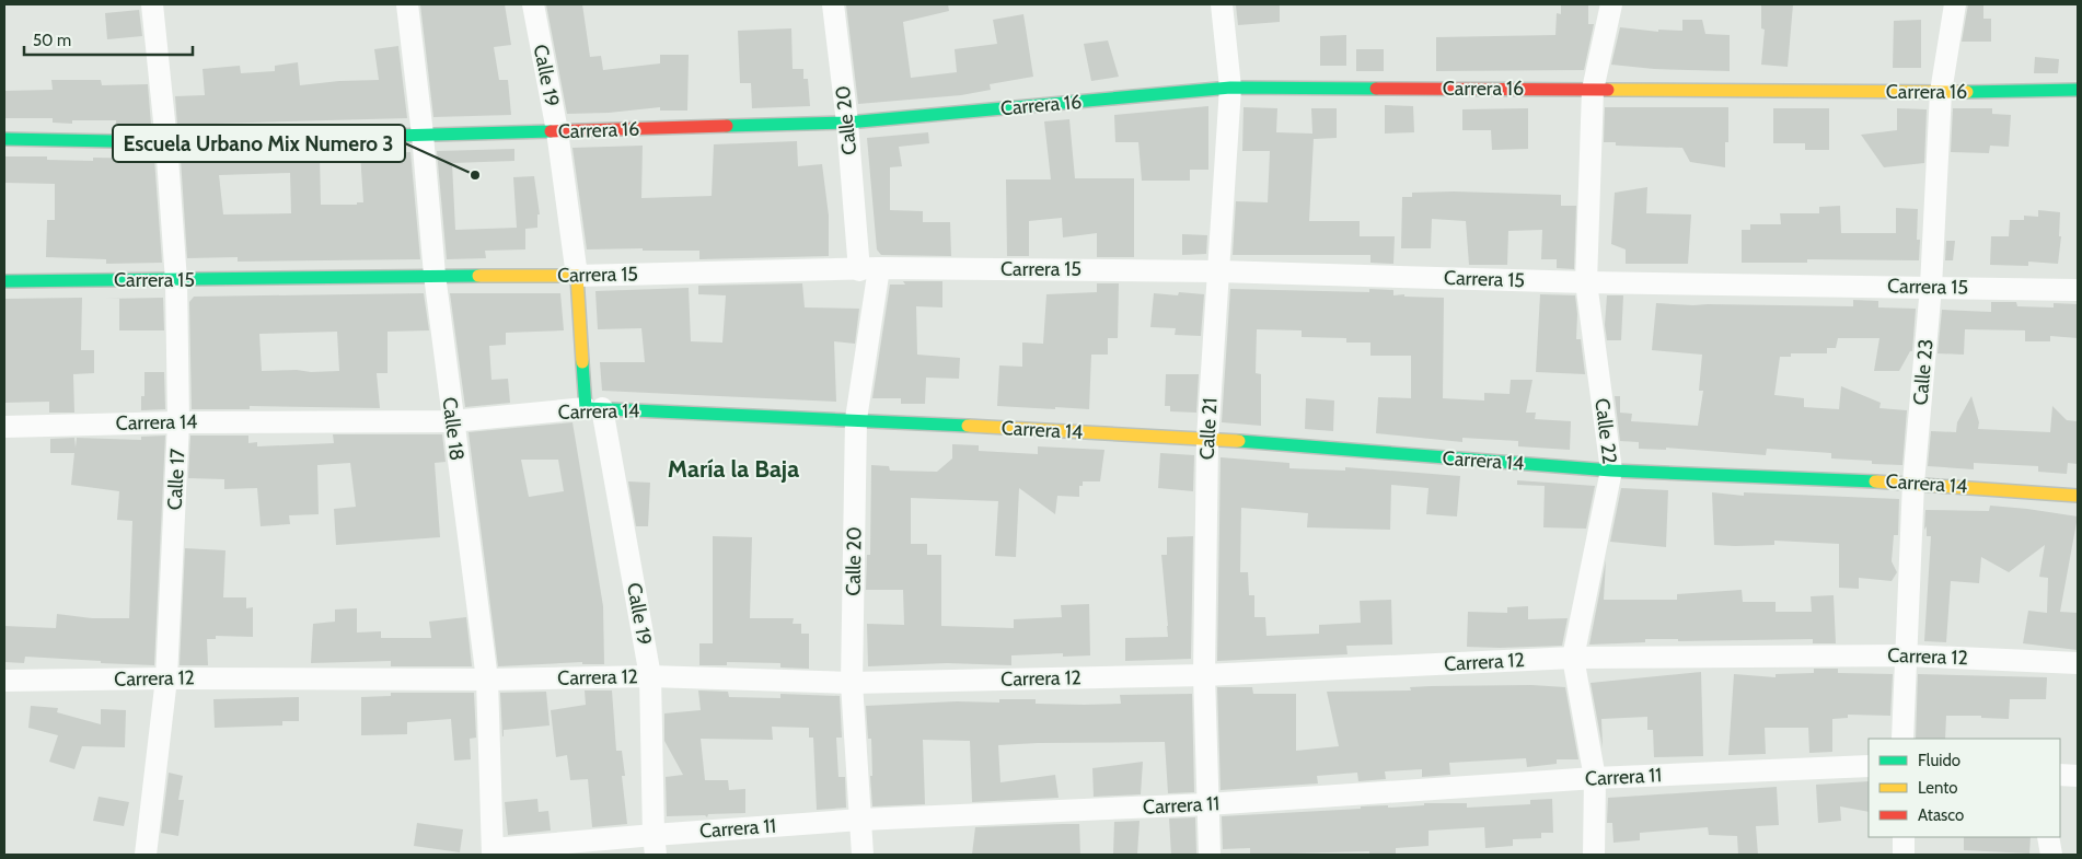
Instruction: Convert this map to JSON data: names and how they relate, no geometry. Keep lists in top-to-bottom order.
{
  "streets": {
    "street": [
      "Calle 19",
      "Carrera 16",
      "Calle 20",
      "Carrera 15",
      "Calle 23",
      "Carrera 14",
      "Calle 18",
      "Calle 21",
      "Calle 22",
      "Calle 17",
      "Carrera 12",
      "Carrera 11"
    ]
  },
  "crossings": [
    ["Calle 19", "Carrera 16"],
    ["Calle 19", "Carrera 15"],
    ["Calle 19", "Carrera 14"],
    ["Calle 19", "Carrera 12"],
    ["Calle 19", "Carrera 11"],
    ["Carrera 16", "Calle 20"],
    ["Carrera 16", "Calle 23"],
    ["Carrera 16", "Calle 18"],
    ["Carrera 16", "Calle 21"],
    ["Carrera 16", "Calle 22"],
    ["Carrera 16", "Calle 17"],
    ["Calle 20", "Carrera 15"],
    ["Calle 20", "Carrera 14"],
    ["Calle 20", "Carrera 12"],
    ["Calle 20", "Carrera 11"],
    ["Carrera 15", "Calle 23"],
    ["Carrera 15", "Calle 18"],
    ["Carrera 15", "Calle 21"],
    ["Carrera 15", "Calle 22"],
    ["Carrera 15", "Calle 17"],
    ["Calle 23", "Carrera 14"],
    ["Calle 23", "Carrera 12"],
    ["Carrera 14", "Calle 18"],
    ["Carrera 14", "Calle 21"],
    ["Carrera 14", "Calle 22"],
    ["Carrera 14", "Calle 17"],
    ["Calle 18", "Carrera 12"],
    ["Calle 18", "Carrera 11"],
    ["Calle 21", "Carrera 12"],
    ["Calle 21", "Carrera 11"],
    ["Calle 22", "Carrera 12"],
    ["Calle 22", "Carrera 11"],
    ["Calle 17", "Carrera 12"]
  ],
  "districts": ["María la Baja"],
  "places": ["Escuela Urbano Mix Numero 3"],
  "legend": ["Fluido", "Lento", "Atasco"],
  "scale_bar": "50 m"
}
